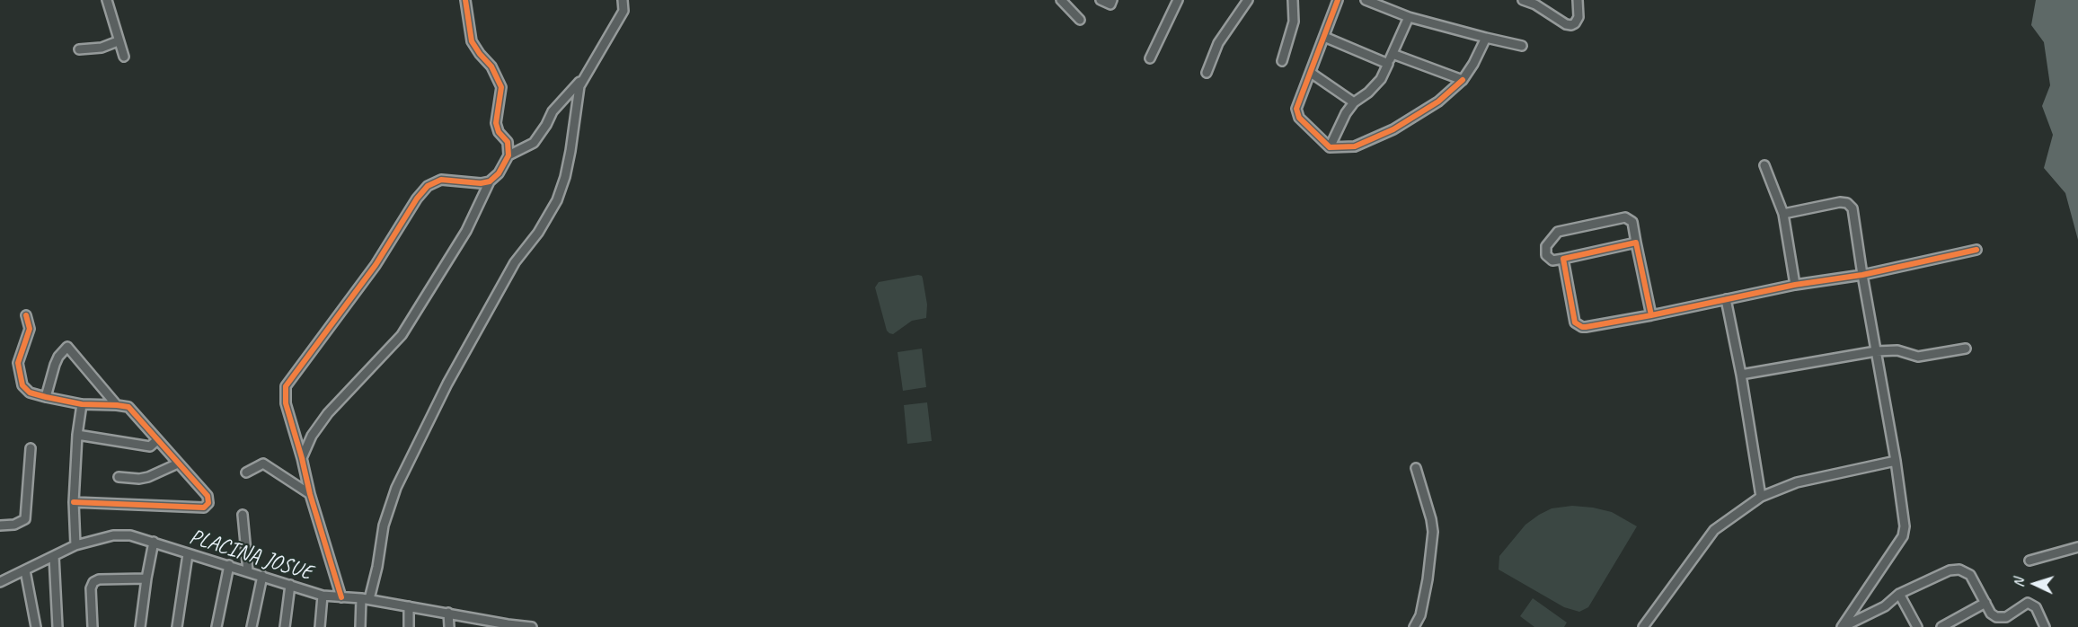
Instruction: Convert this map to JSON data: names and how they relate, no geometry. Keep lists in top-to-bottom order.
{
  "streets": {
    "street": ["PLACINA JOSUE"]
  },
  "north": "left"
}
